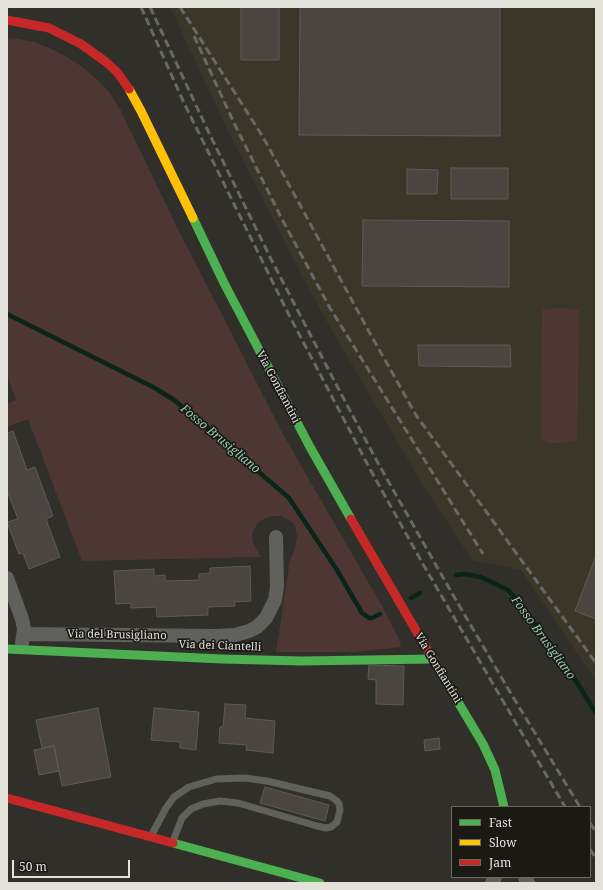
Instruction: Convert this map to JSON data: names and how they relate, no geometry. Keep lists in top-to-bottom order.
{
  "streets": {
    "street": ["Via Gonfiantini", "Via del Brusigliano", "Via dei Ciantelli"]
  },
  "crossings": [
    ["Via Gonfiantini", "Via dei Ciantelli"]
  ],
  "water": ["Fosso Brusigliano"],
  "legend": ["Fast", "Slow", "Jam"],
  "scale_bar": "50 m"
}
